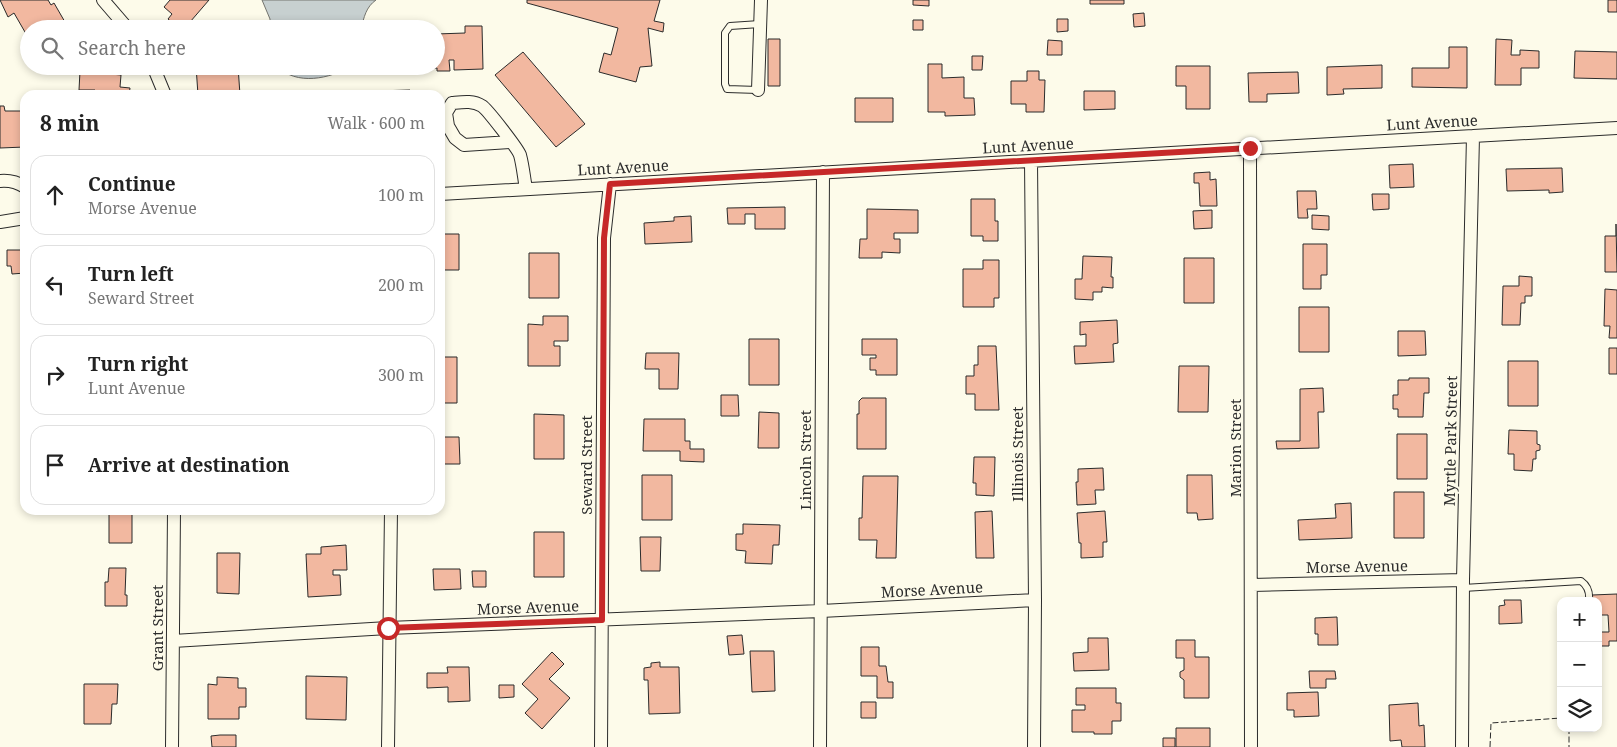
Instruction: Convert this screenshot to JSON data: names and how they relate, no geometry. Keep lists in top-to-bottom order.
{
  "streets": {
    "street": [
      "Lunt Avenue",
      "Myrtle Park Street",
      "Marion Street",
      "Illinois Street",
      "Lincoln Street",
      "Seward Street",
      "Morse Avenue",
      "Grant Street"
    ]
  },
  "crossings": [
    ["Lunt Avenue", "Myrtle Park Street"],
    ["Lunt Avenue", "Marion Street"],
    ["Lunt Avenue", "Illinois Street"],
    ["Lunt Avenue", "Lincoln Street"],
    ["Lunt Avenue", "Seward Street"],
    ["Myrtle Park Street", "Morse Avenue"],
    ["Marion Street", "Morse Avenue"],
    ["Illinois Street", "Morse Avenue"],
    ["Lincoln Street", "Morse Avenue"],
    ["Seward Street", "Morse Avenue"],
    ["Morse Avenue", "Grant Street"]
  ],
  "page": {
    "search": "Search here",
    "heading": ["8 min", "Walk · 600 m"],
    "list": [
      ["Continue", "Morse Avenue", "100 m"],
      ["Turn left", "Seward Street", "200 m"],
      ["Turn right", "Lunt Avenue", "300 m"],
      "Arrive at destination"
    ],
    "map_buttons": ["+", "−"]
  }
}
